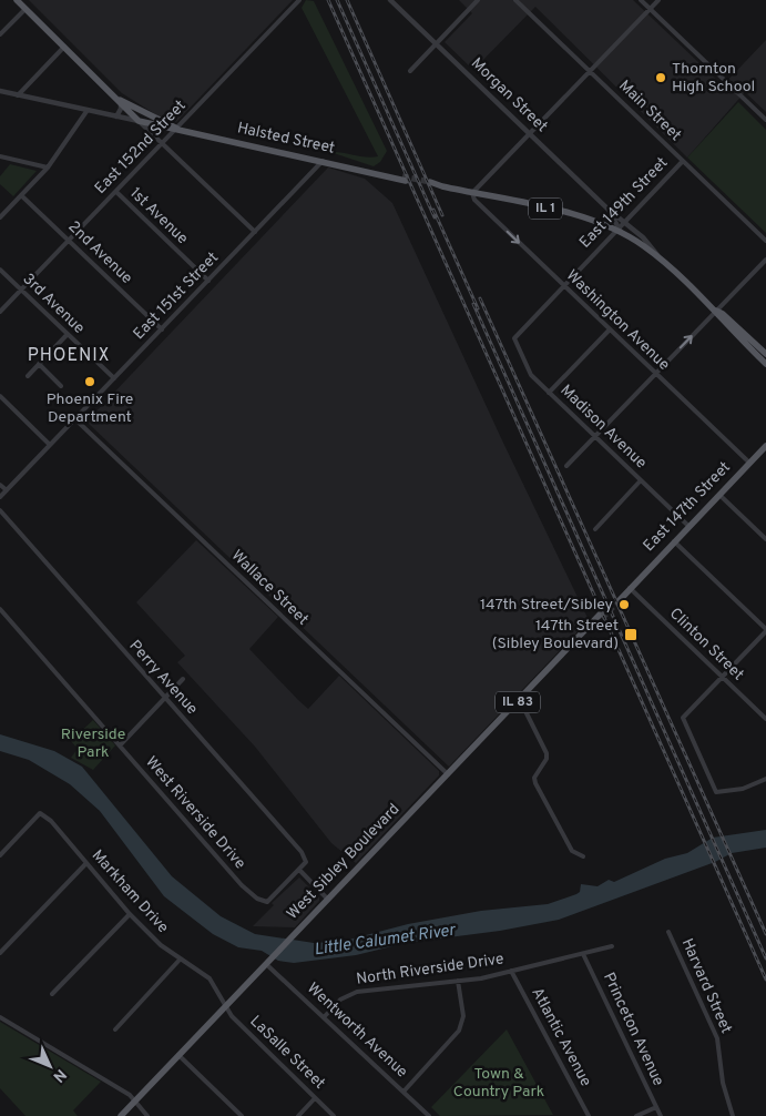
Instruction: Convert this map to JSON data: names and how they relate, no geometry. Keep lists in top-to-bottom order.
{
  "streets": {
    "main road": [
      "Halsted Street",
      "IL 1",
      "East 147th Street",
      "IL 83",
      "West Sibley Boulevard"
    ],
    "street": [
      "Morgan Street",
      "Main Street",
      "East 152nd Street",
      "East 149th Street",
      "1st Avenue",
      "2nd Avenue",
      "East 151st Street",
      "3rd Avenue",
      "Washington Avenue",
      "Madison Avenue",
      "Wallace Street",
      "Clinton Street",
      "Perry Avenue",
      "West Riverside Drive",
      "Markham Drive",
      "North Riverside Drive",
      "Harvard Street",
      "Princeton Avenue",
      "Wentworth Avenue",
      "Atlantic Avenue",
      "LaSalle Street"
    ]
  },
  "crossings": [
    ["Morgan Street", "East 149th Street"],
    ["Morgan Street", "IL 1"],
    ["Main Street", "East 149th Street"],
    ["Halsted Street", "East 152nd Street"],
    ["Halsted Street", "East 151st Street"],
    ["East 152nd Street", "1st Avenue"],
    ["East 152nd Street", "2nd Avenue"],
    ["East 152nd Street", "3rd Avenue"],
    ["East 149th Street", "IL 1"],
    ["East 149th Street", "Washington Avenue"],
    ["East 149th Street", "Madison Avenue"],
    ["IL 1", "Washington Avenue"],
    ["1st Avenue", "East 151st Street"],
    ["2nd Avenue", "East 151st Street"],
    ["East 151st Street", "3rd Avenue"],
    ["East 151st Street", "Wallace Street"],
    ["Washington Avenue", "East 147th Street"],
    ["Madison Avenue", "East 147th Street"],
    ["East 147th Street", "Clinton Street"],
    ["Wallace Street", "West Sibley Boulevard"],
    ["Perry Avenue", "West Riverside Drive"],
    ["West Sibley Boulevard", "Markham Drive"],
    ["West Sibley Boulevard", "Wentworth Avenue"],
    ["West Sibley Boulevard", "LaSalle Street"],
    ["Markham Drive", "LaSalle Street"],
    ["North Riverside Drive", "Princeton Avenue"],
    ["North Riverside Drive", "Wentworth Avenue"],
    ["North Riverside Drive", "Atlantic Avenue"]
  ],
  "districts": ["PHOENIX"],
  "water": ["Little Calumet River"],
  "parks": ["Riverside Park", "Town & Country Park"],
  "places": {
    "other": ["Thornton High School", "Phoenix Fire Department", "147th Street/Sibley"],
    "transit": ["147th Street (Sibley Boulevard)"]
  },
  "north": "bottom right"
}
